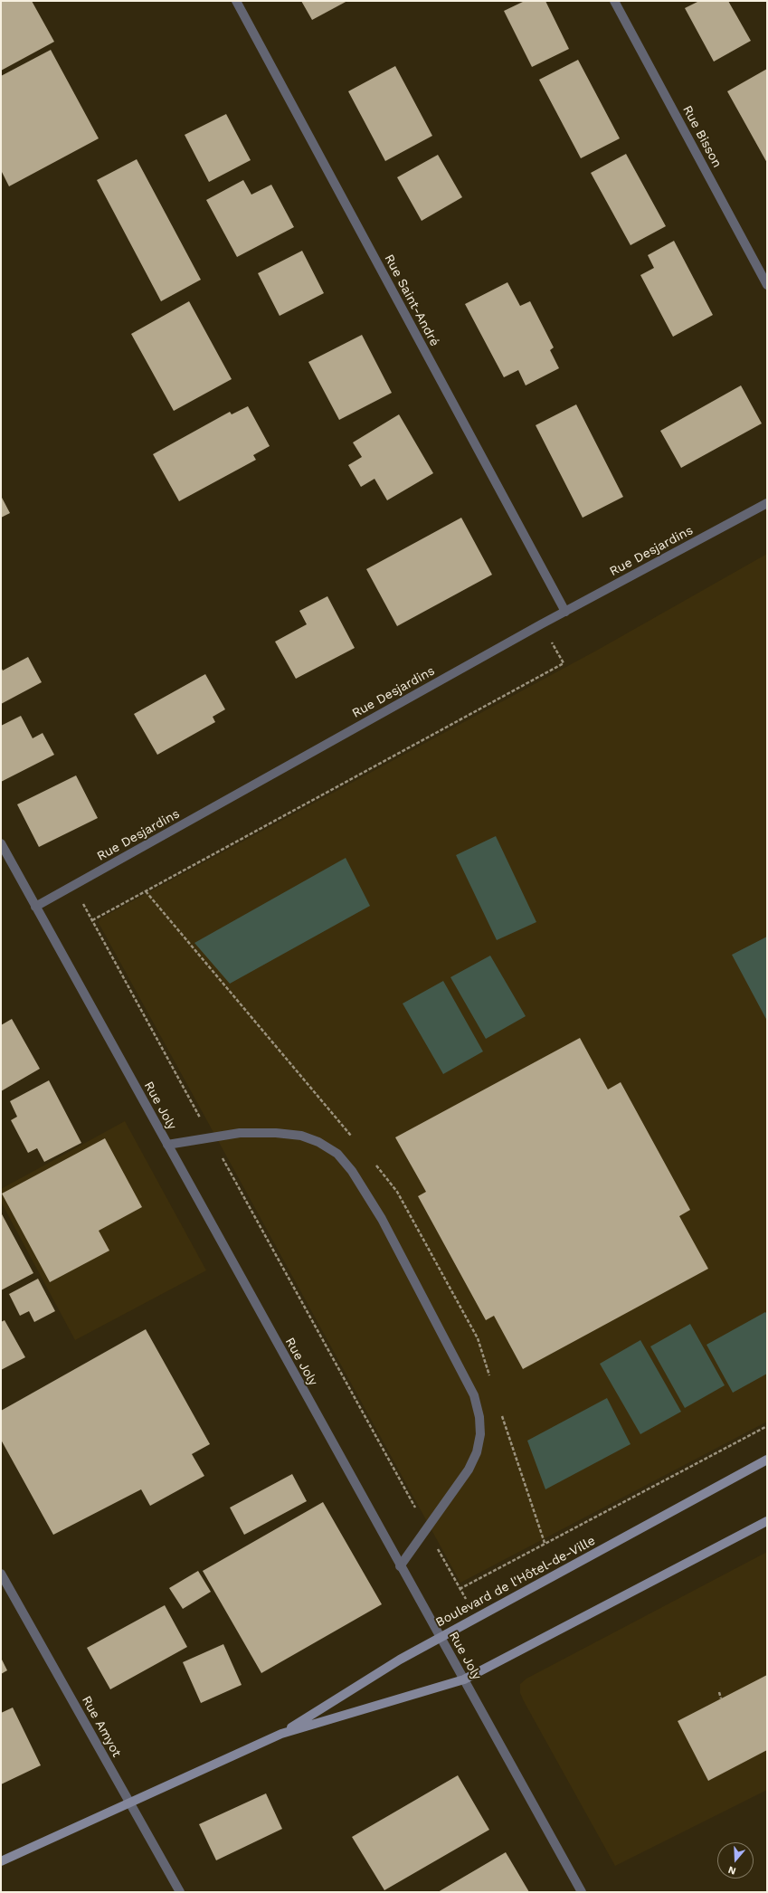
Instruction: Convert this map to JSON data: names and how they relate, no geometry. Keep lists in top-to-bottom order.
{
  "streets": {
    "main road": ["Boulevard de l'Hôtel-de-Ville"],
    "street": [
      "Rue Bisson",
      "Rue Saint-André",
      "Rue Desjardins",
      "Rue Joly",
      "Rue Amyot"
    ]
  },
  "crossings": [
    ["Rue Saint-André", "Rue Desjardins"],
    ["Rue Desjardins", "Rue Joly"],
    ["Rue Joly", "Boulevard de l'Hôtel-de-Ville"],
    ["Boulevard de l'Hôtel-de-Ville", "Rue Amyot"]
  ],
  "north": "bottom"
}
